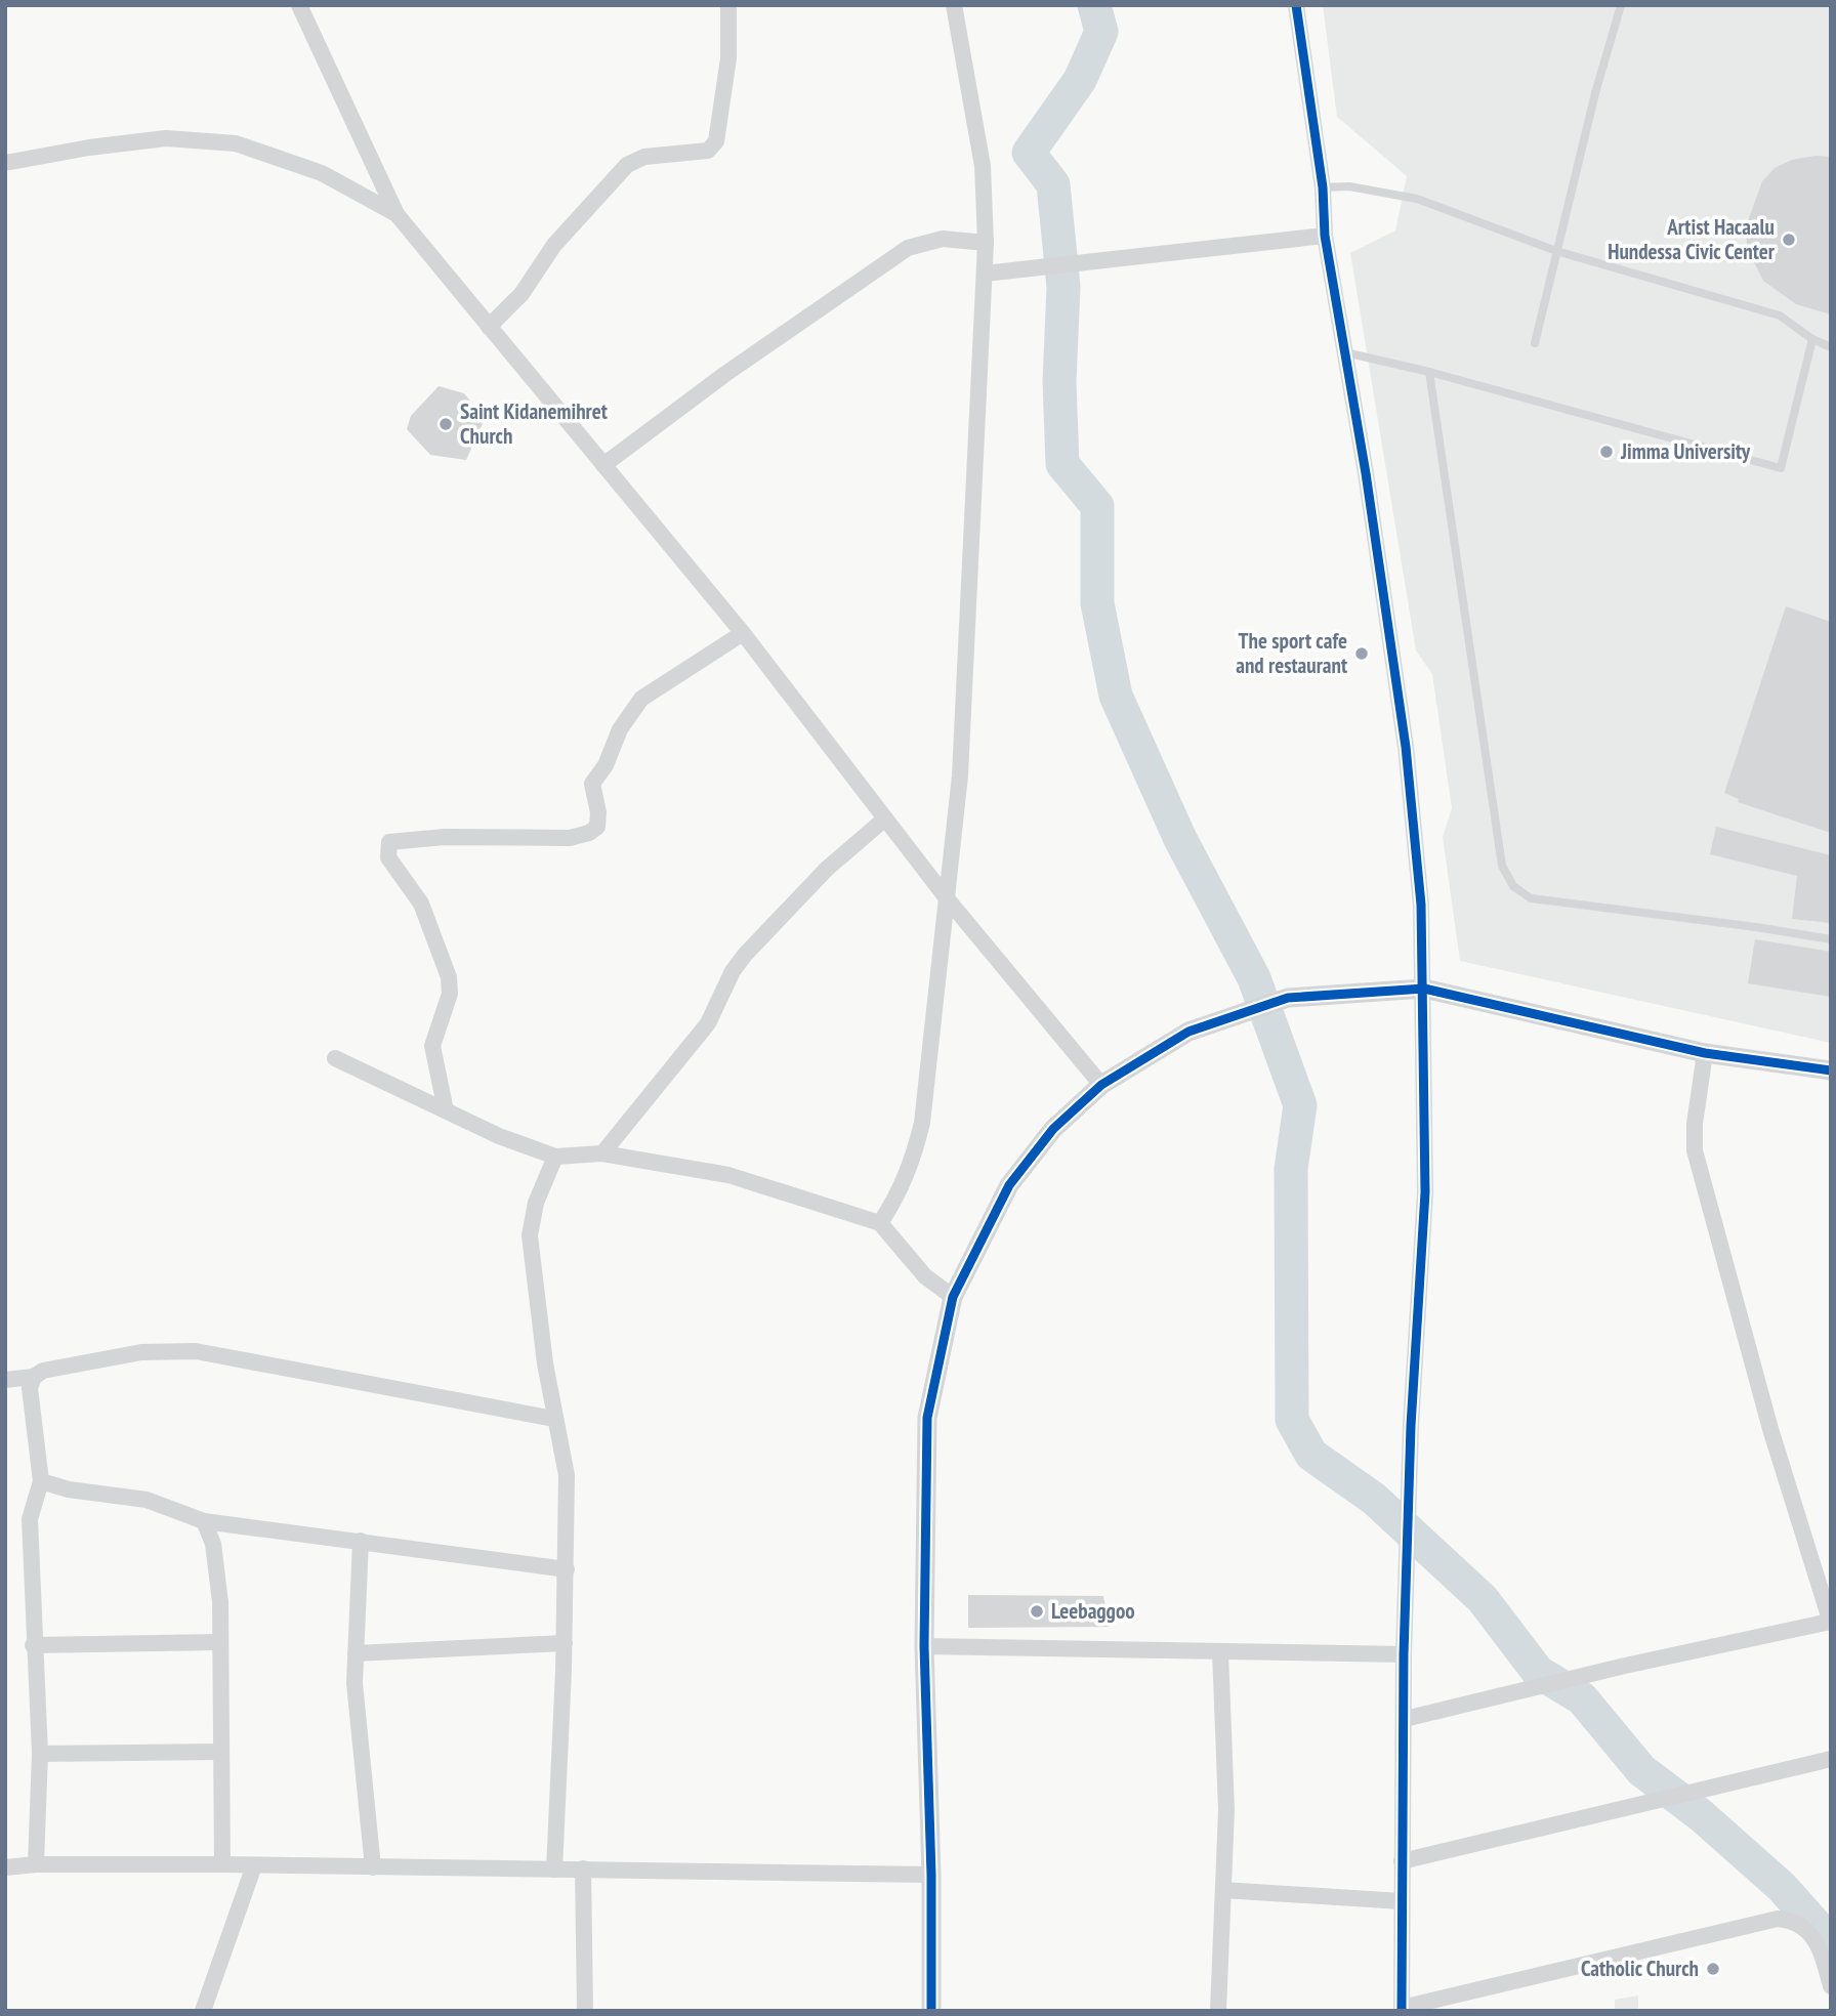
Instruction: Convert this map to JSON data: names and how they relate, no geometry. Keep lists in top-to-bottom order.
{
  "places": [
    "Artist Hacaalu Hundessa Civic Center",
    "Saint Kidanemihret Church",
    "Jimma University",
    "The sport cafe and restaurant",
    "Leebaggoo",
    "Catholic Church"
  ]
}
